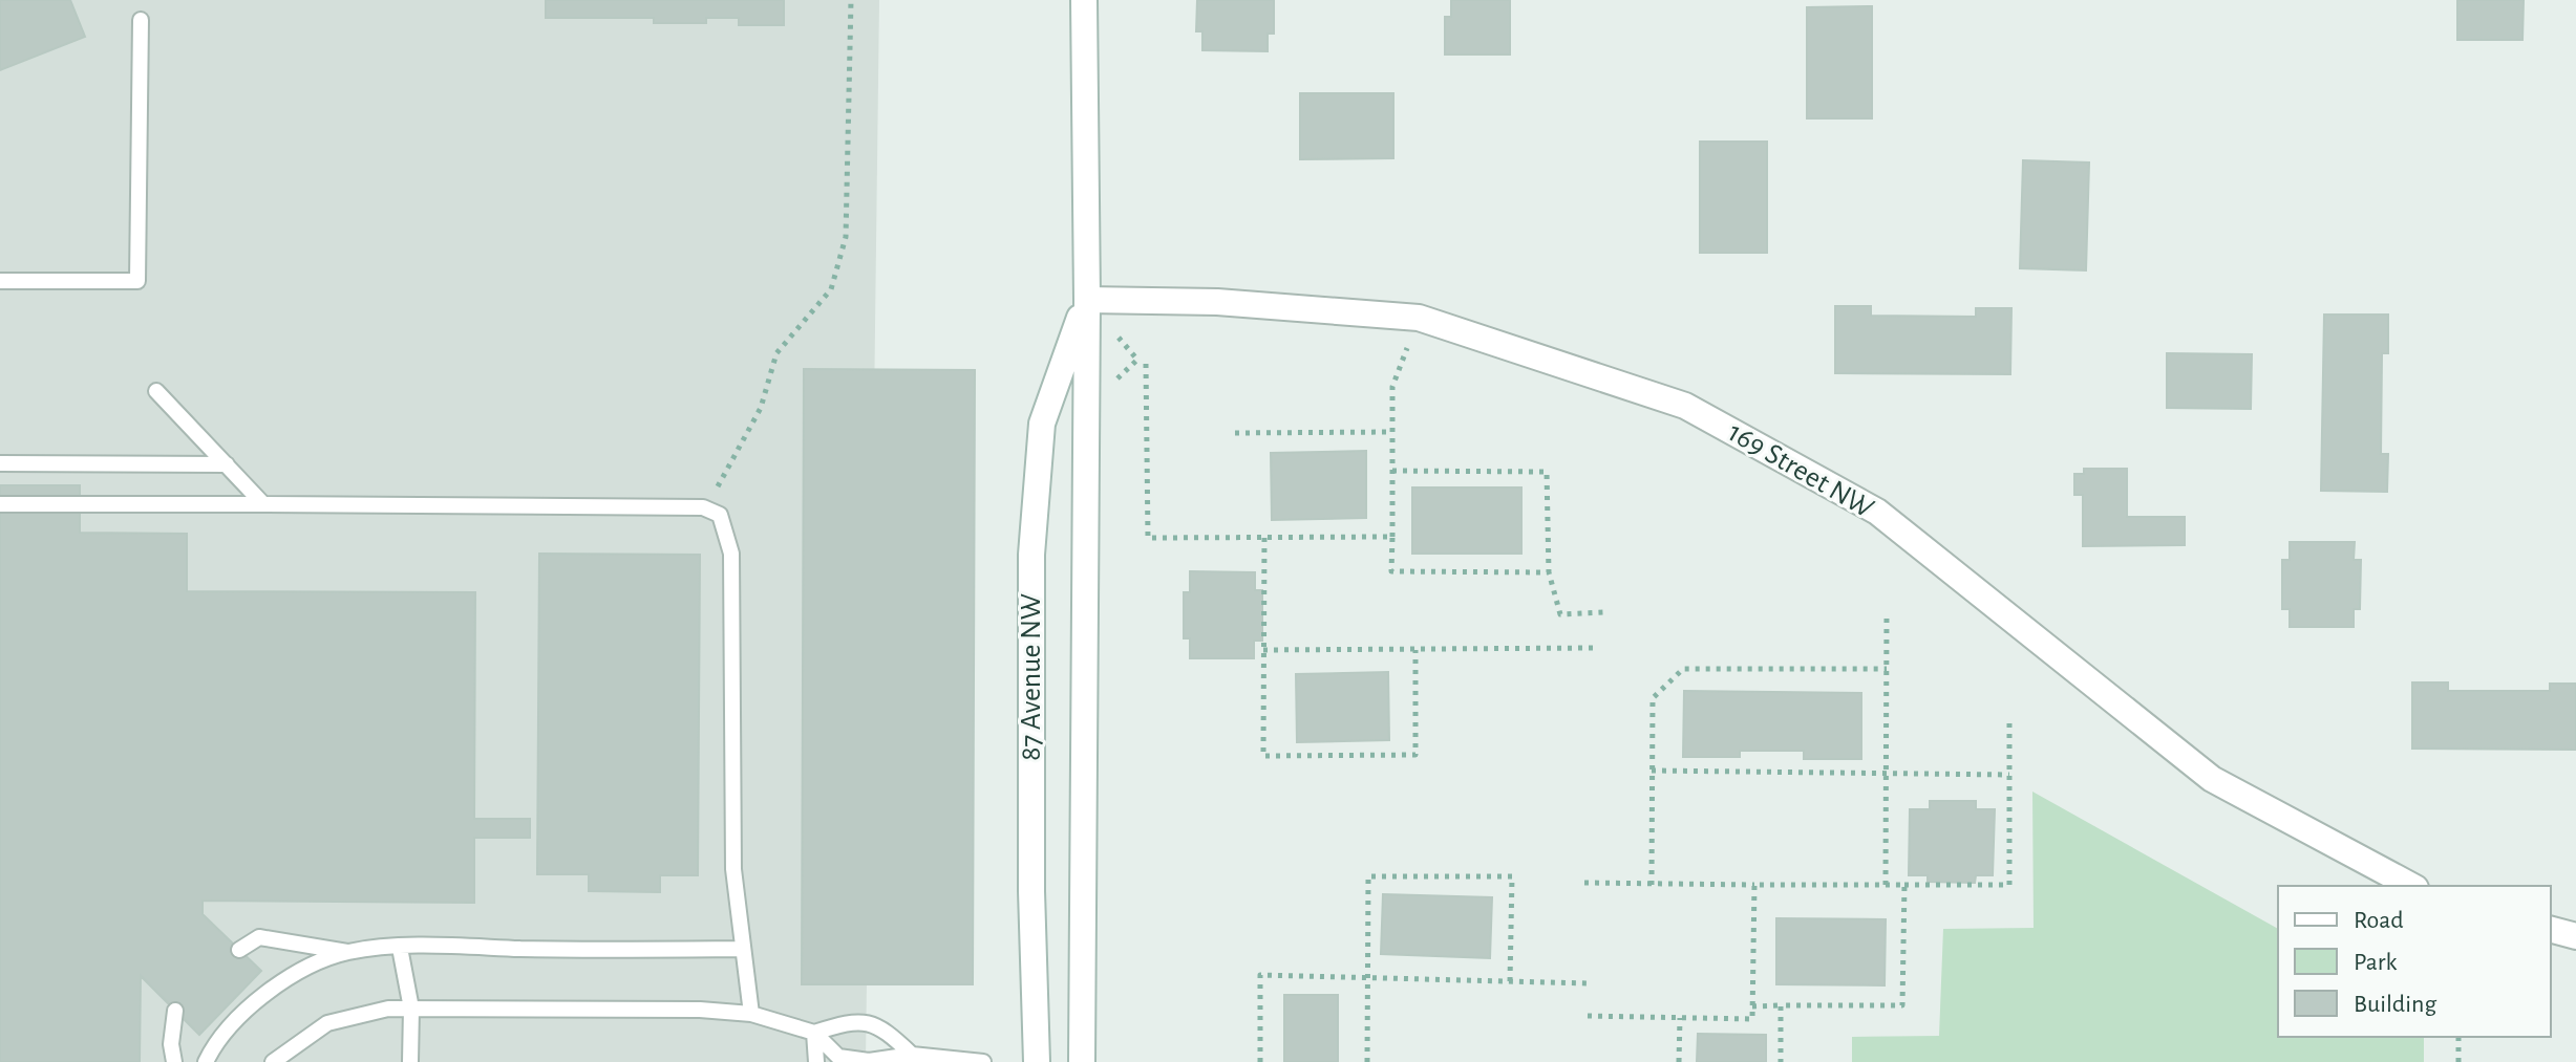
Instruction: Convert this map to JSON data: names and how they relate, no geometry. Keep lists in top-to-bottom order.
{
  "streets": {
    "main road": ["169 Street NW", "87 Avenue NW"]
  },
  "crossings": [
    ["169 Street NW", "87 Avenue NW"]
  ],
  "legend": ["Road", "Park", "Building"]
}
